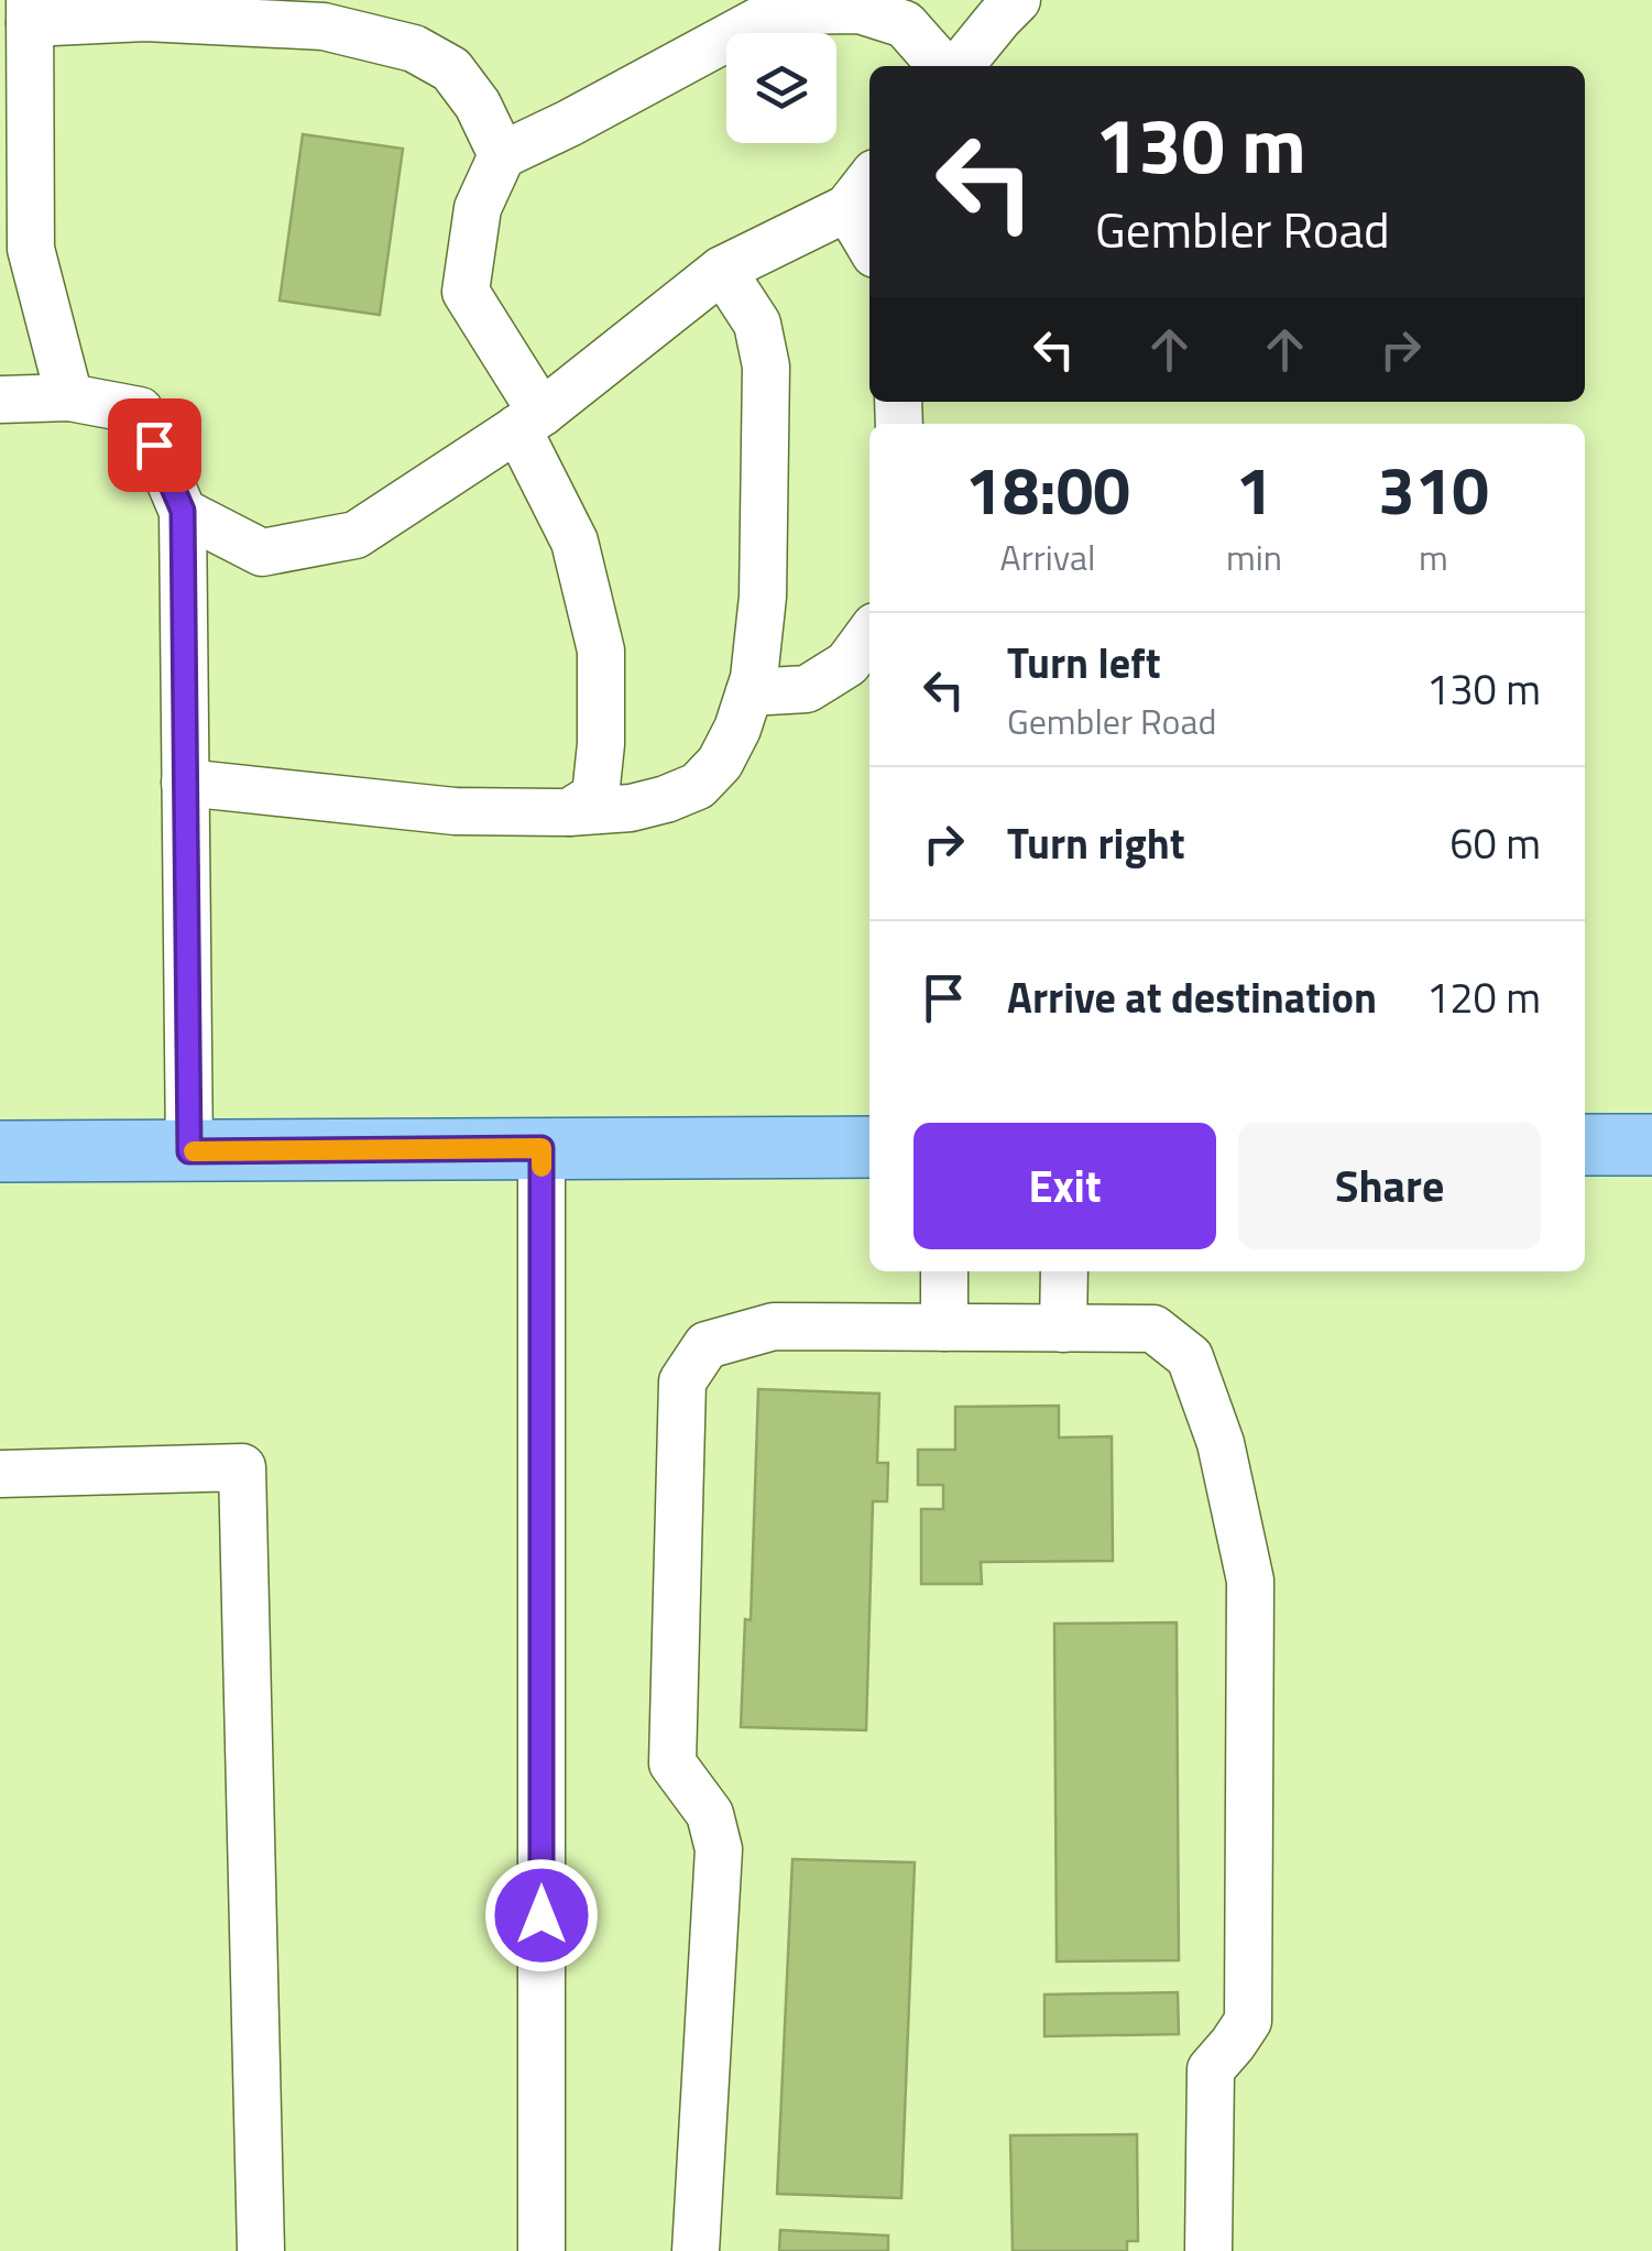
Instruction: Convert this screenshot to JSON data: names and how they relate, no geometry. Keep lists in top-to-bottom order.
{
  "page": {
    "turn": ["130 m", "Gembler Road"],
    "eta": [
      "18:00",
      "Arrival",
      "1",
      "min",
      "310",
      "m"
    ],
    "list": [
      {
        "name": "Turn left",
        "note": "Gembler Road",
        "value": "130 m"
      },
      {
        "name": "Turn right",
        "value": "60 m"
      },
      {
        "name": "Arrive at destination",
        "value": "120 m"
      }
    ],
    "buttons": ["Exit", "Share"]
  }
}
